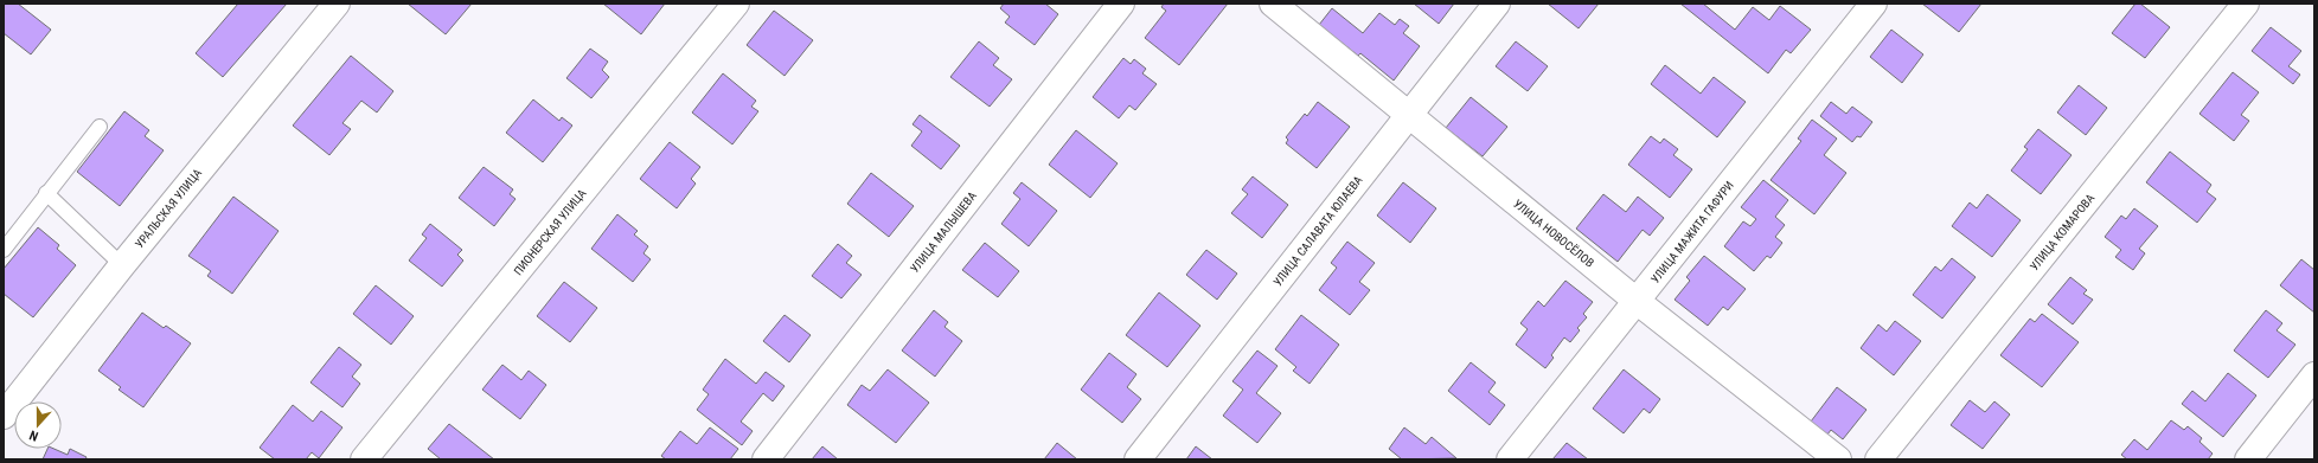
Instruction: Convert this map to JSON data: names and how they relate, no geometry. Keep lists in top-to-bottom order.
{
  "streets": {
    "street": [
      "УРАЛЬСКАЯ УЛИЦА",
      "УЛИЦА САЛАВАТА ЮЛАЕВА",
      "ПИОНЕРСКАЯ УЛИЦА",
      "УЛИЦА МАЛЫШЕВА",
      "УЛИЦА МАЖИТА ГАФУРИ",
      "УЛИЦА КОМАРОВА",
      "УЛИЦА НОВОСЁЛОВ"
    ]
  },
  "crossings": [
    ["УЛИЦА САЛАВАТА ЮЛАЕВА", "УЛИЦА НОВОСЁЛОВ"],
    ["УЛИЦА МАЖИТА ГАФУРИ", "УЛИЦА НОВОСЁЛОВ"]
  ],
  "north": "bottom"
}
